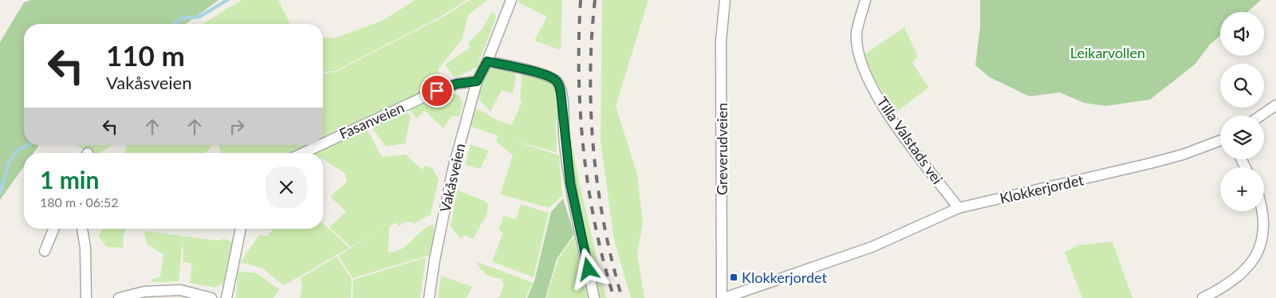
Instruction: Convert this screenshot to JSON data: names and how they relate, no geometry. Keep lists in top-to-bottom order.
{
  "streets": {
    "street": [
      "Fasanveien",
      "Tilla Valstads vei",
      "Greverudveien",
      "Vakåsveien",
      "Klokkerjordet"
    ]
  },
  "crossings": [
    ["Fasanveien", "Vakåsveien"],
    ["Tilla Valstads vei", "Klokkerjordet"],
    ["Greverudveien", "Klokkerjordet"]
  ],
  "parks": ["Leikarvollen"],
  "places": {
    "transit": ["Klokkerjordet"]
  },
  "page": {
    "map_buttons": "+",
    "turn": ["110 m", "Vakåsveien"],
    "heading": ["1 min", "180 m · 06:52"]
  }
}
